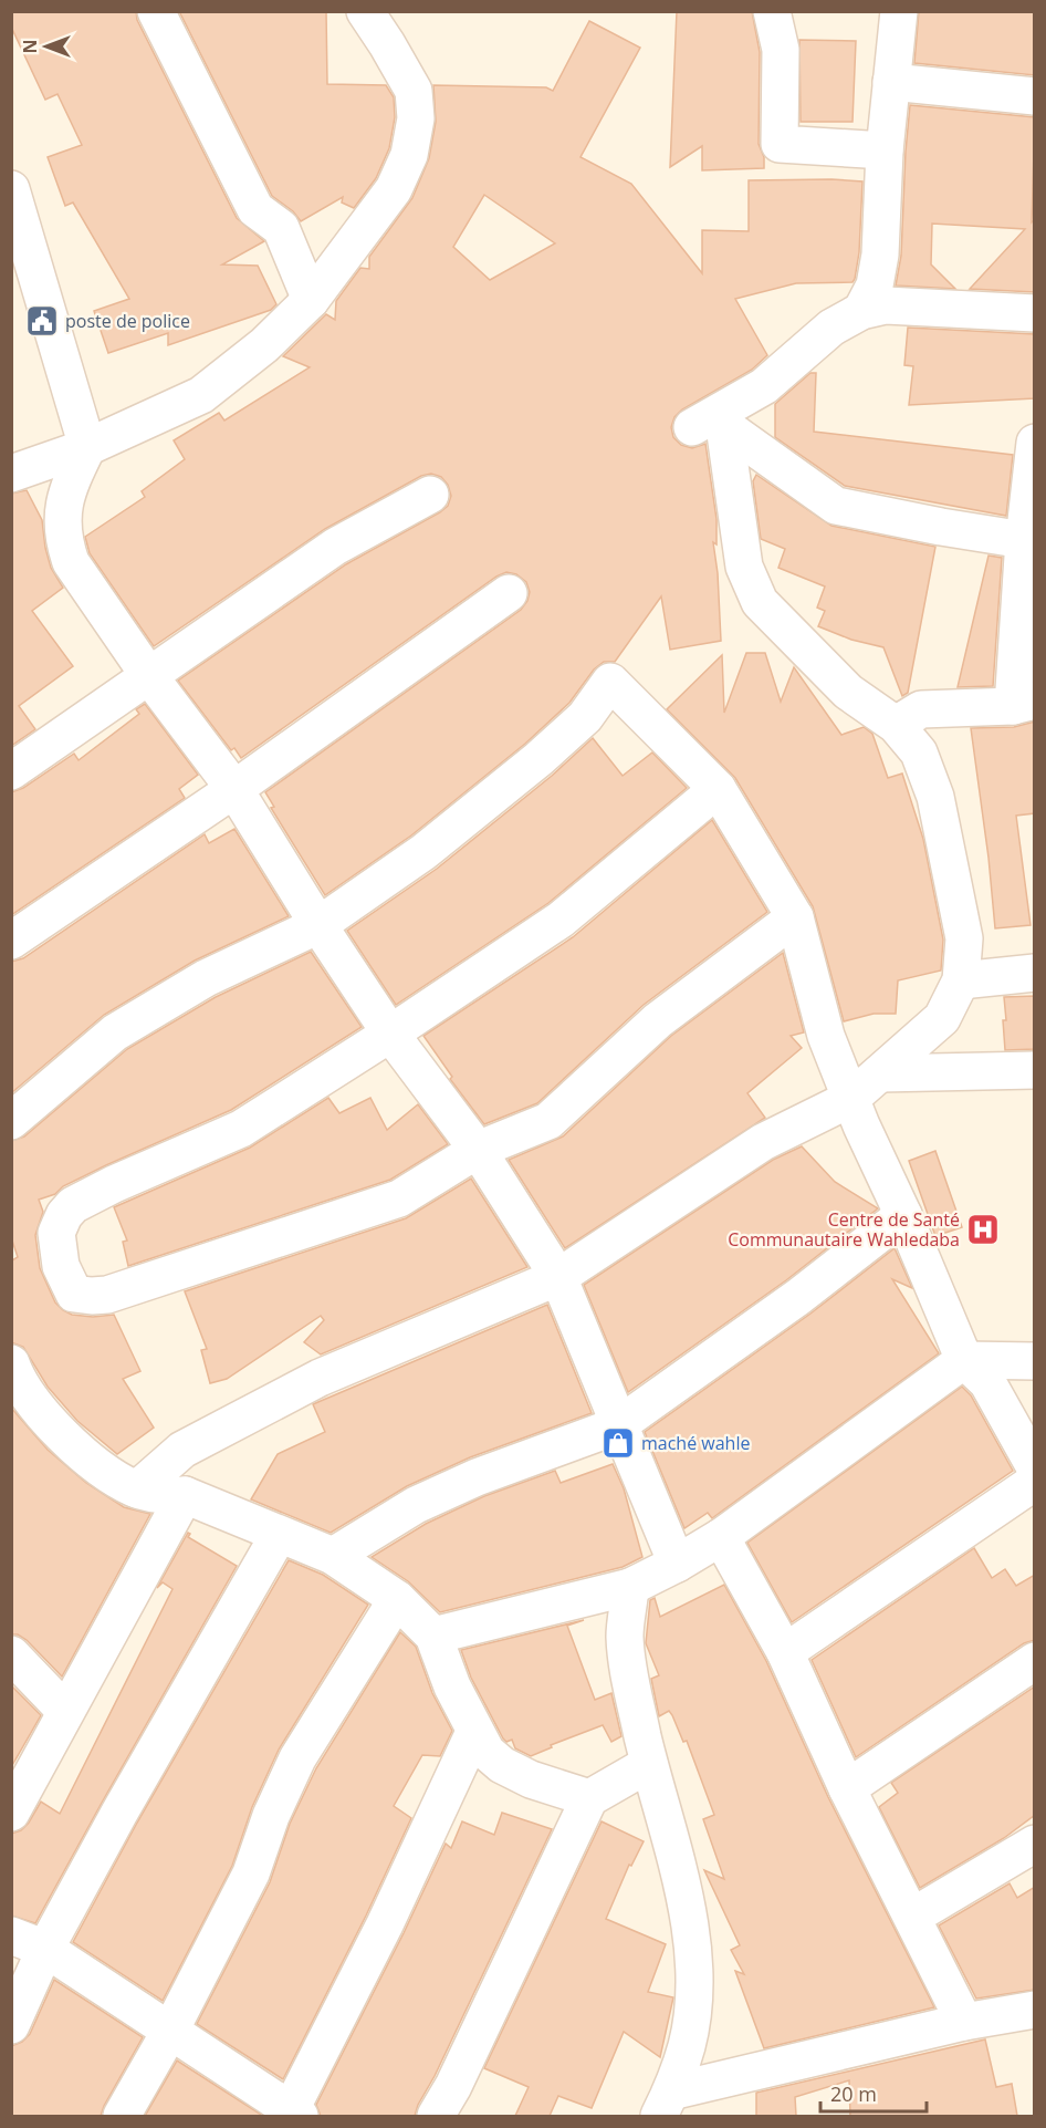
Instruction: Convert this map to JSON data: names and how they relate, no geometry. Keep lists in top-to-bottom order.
{
  "places": {
    "public building": ["poste de police"],
    "hospital": ["Centre de Santé Communautaire Wahledaba"],
    "shop": ["maché wahle"]
  },
  "scale_bar": "20 m",
  "north": "left"
}
